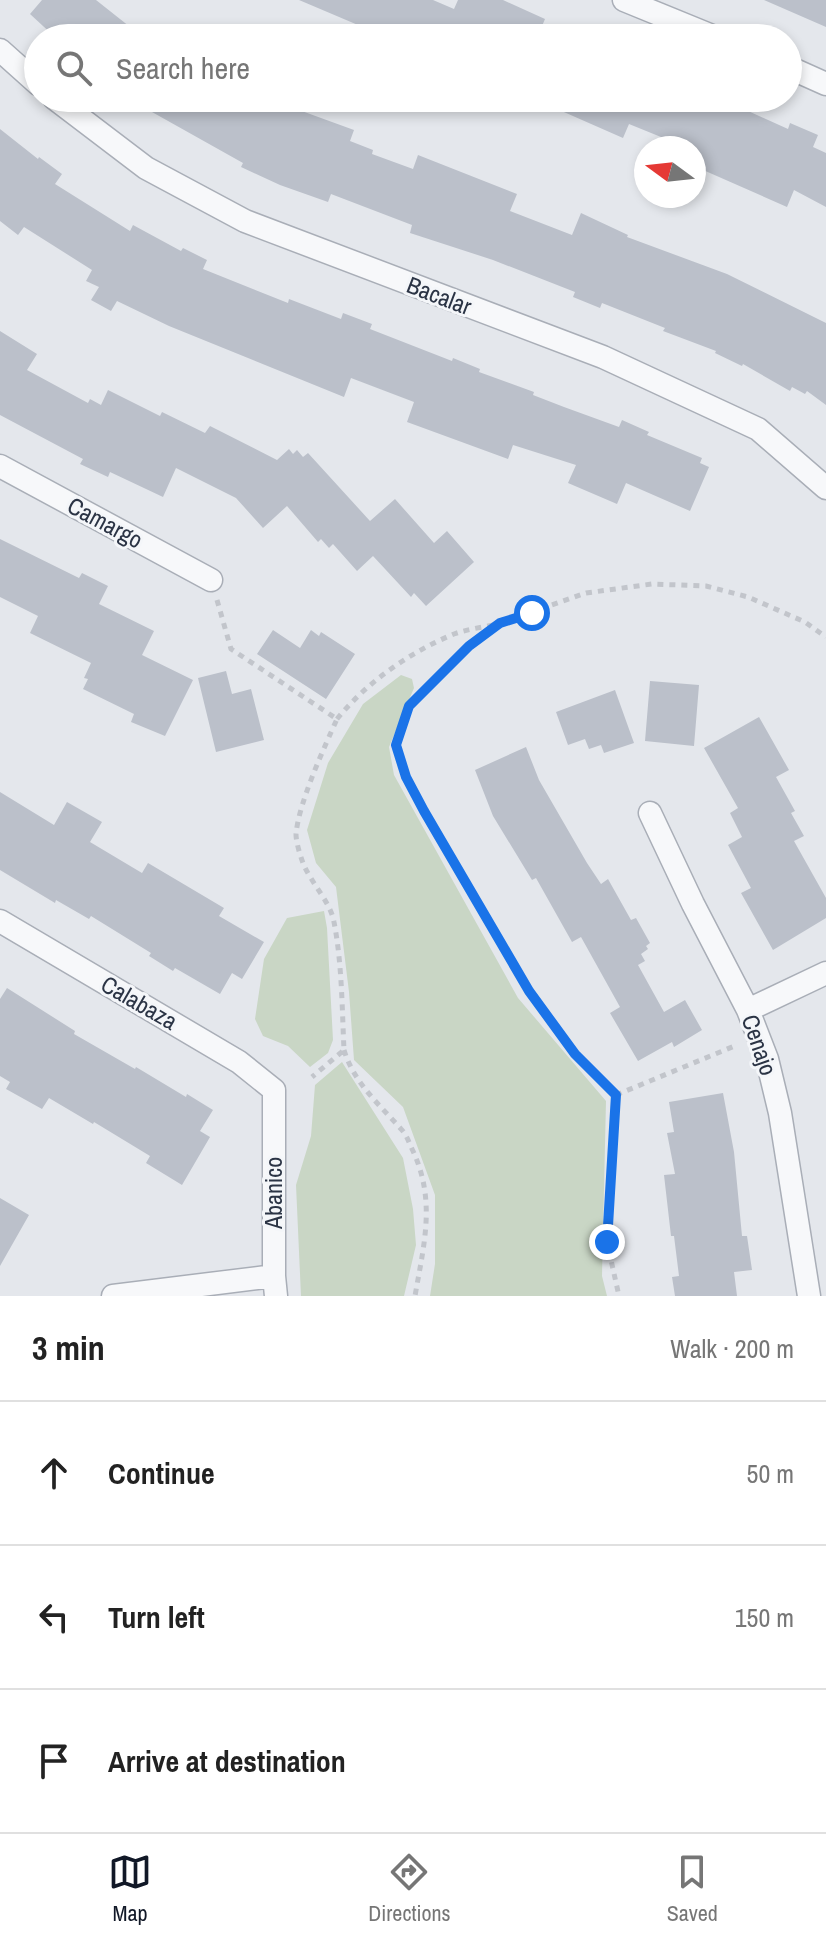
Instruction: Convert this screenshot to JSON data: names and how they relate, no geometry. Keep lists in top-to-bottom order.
{
  "streets": {
    "street": [
      "Bacalar",
      "Camargo",
      "Calabaza",
      "Cenajo",
      "Abanico"
    ]
  },
  "crossings": [
    ["Calabaza", "Abanico"]
  ],
  "north": "left",
  "page": {
    "search": "Search here",
    "heading": ["3 min", "Walk · 200 m"],
    "list": [
      ["Continue", "50 m"],
      ["Turn left", "150 m"],
      "Arrive at destination"
    ],
    "nav": ["Map", "Directions", "Saved"]
  }
}
